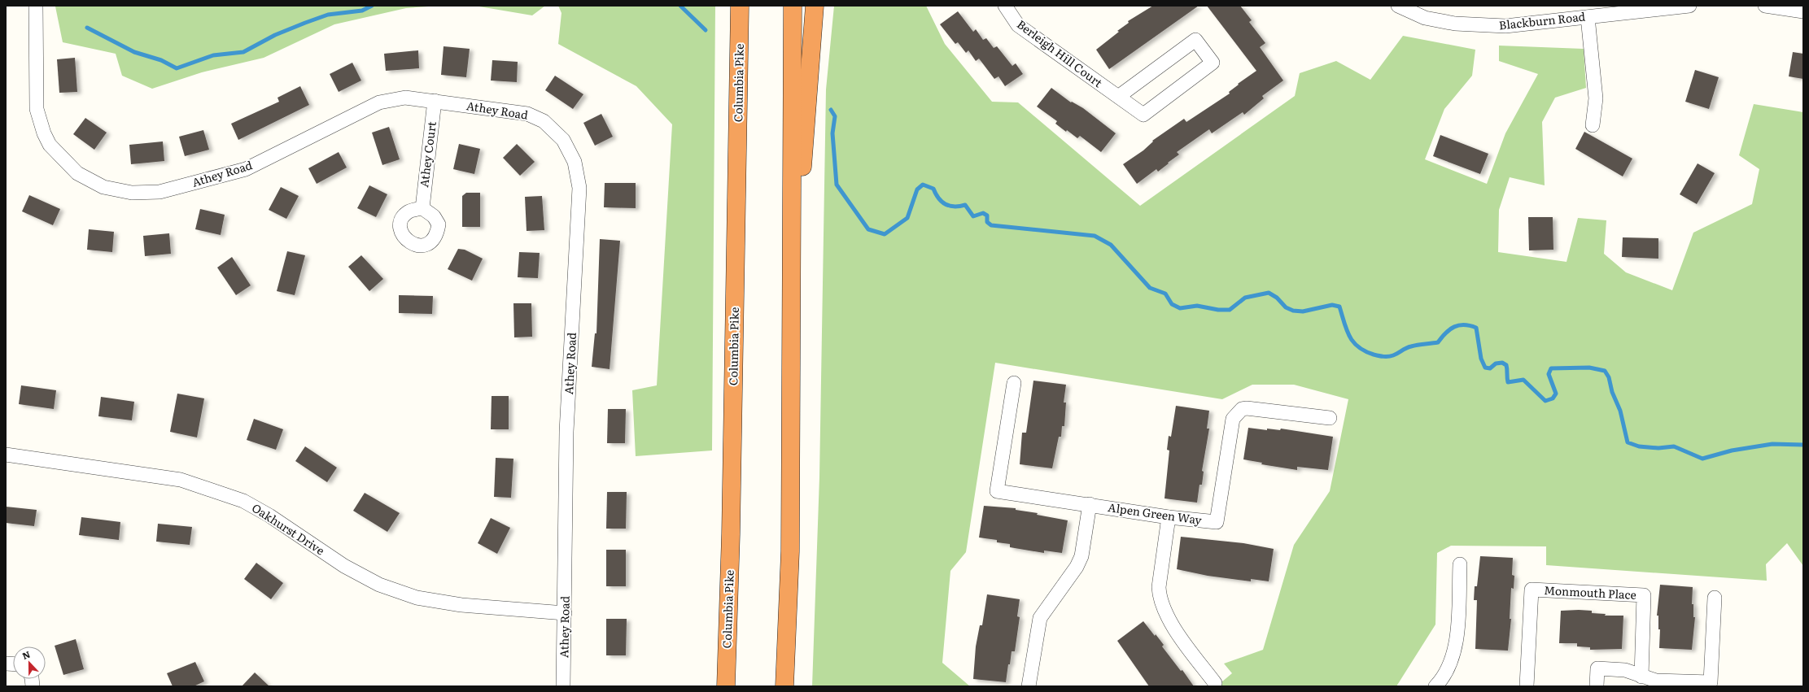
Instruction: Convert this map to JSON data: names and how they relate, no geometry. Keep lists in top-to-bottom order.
{
  "streets": {
    "highway": ["Columbia Pike"],
    "street": [
      "Blackburn Road",
      "Berleigh Hill Court",
      "Athey Road",
      "Athey Court",
      "Alpen Green Way",
      "Oakhurst Drive",
      "Monmouth Place"
    ]
  },
  "crossings": [
    ["Athey Road", "Athey Court"],
    ["Athey Road", "Oakhurst Drive"]
  ],
  "north": "top"
}
